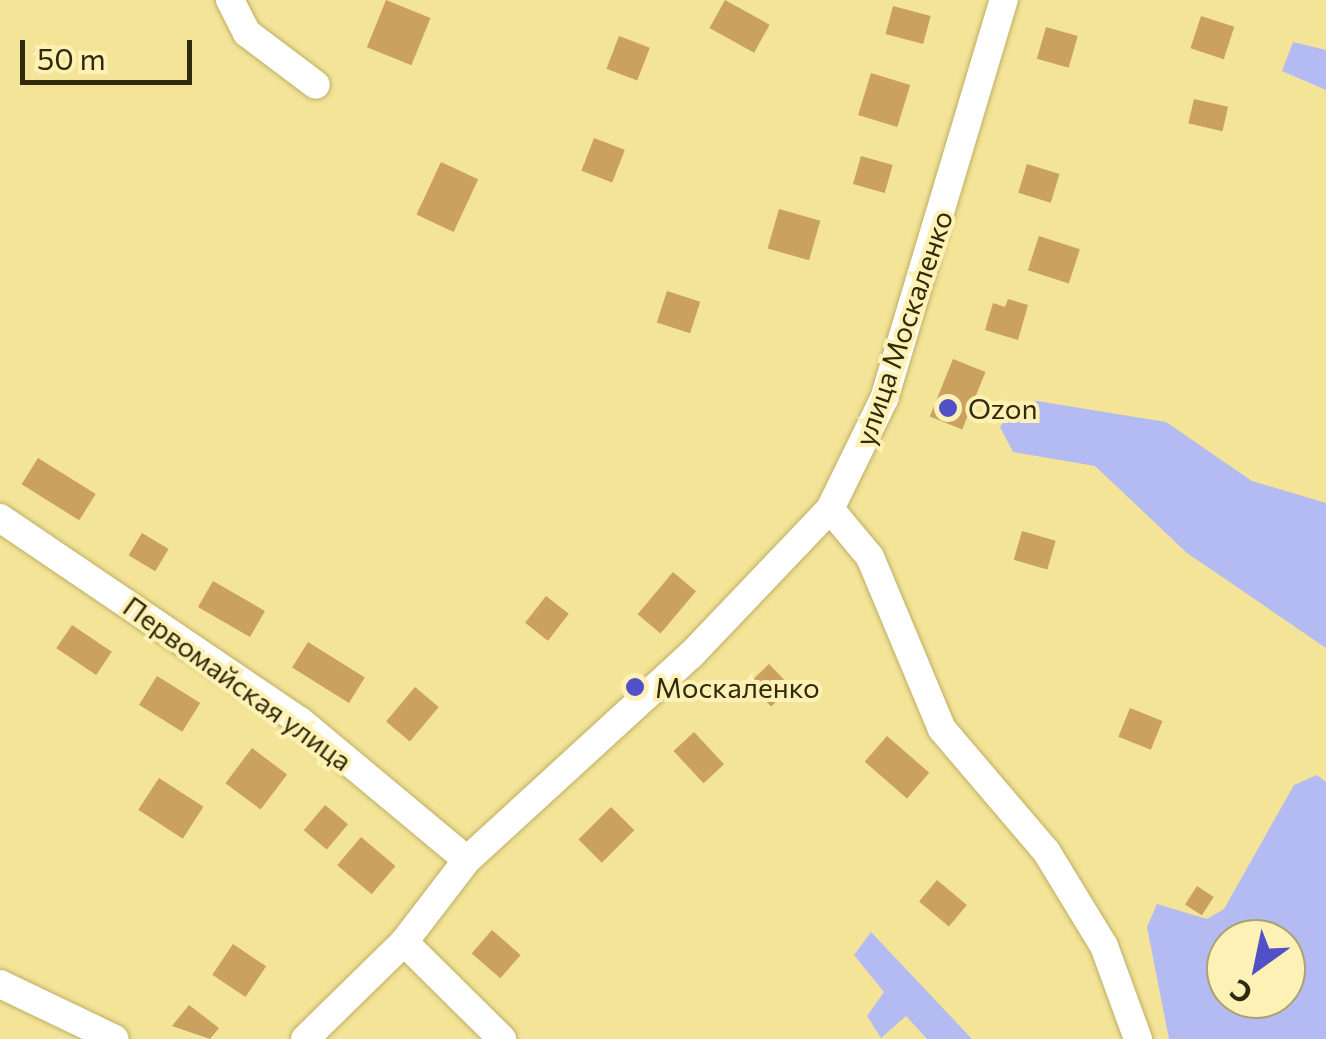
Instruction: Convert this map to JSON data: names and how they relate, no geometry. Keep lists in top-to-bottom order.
{
  "streets": {
    "street": ["улица Москаленко", "Первомайская улица"]
  },
  "crossings": [
    ["улица Москаленко", "Первомайская улица"]
  ],
  "places": ["Ozon", "Москаленко"],
  "scale_bar": "50 m",
  "north": "bottom left"
}
